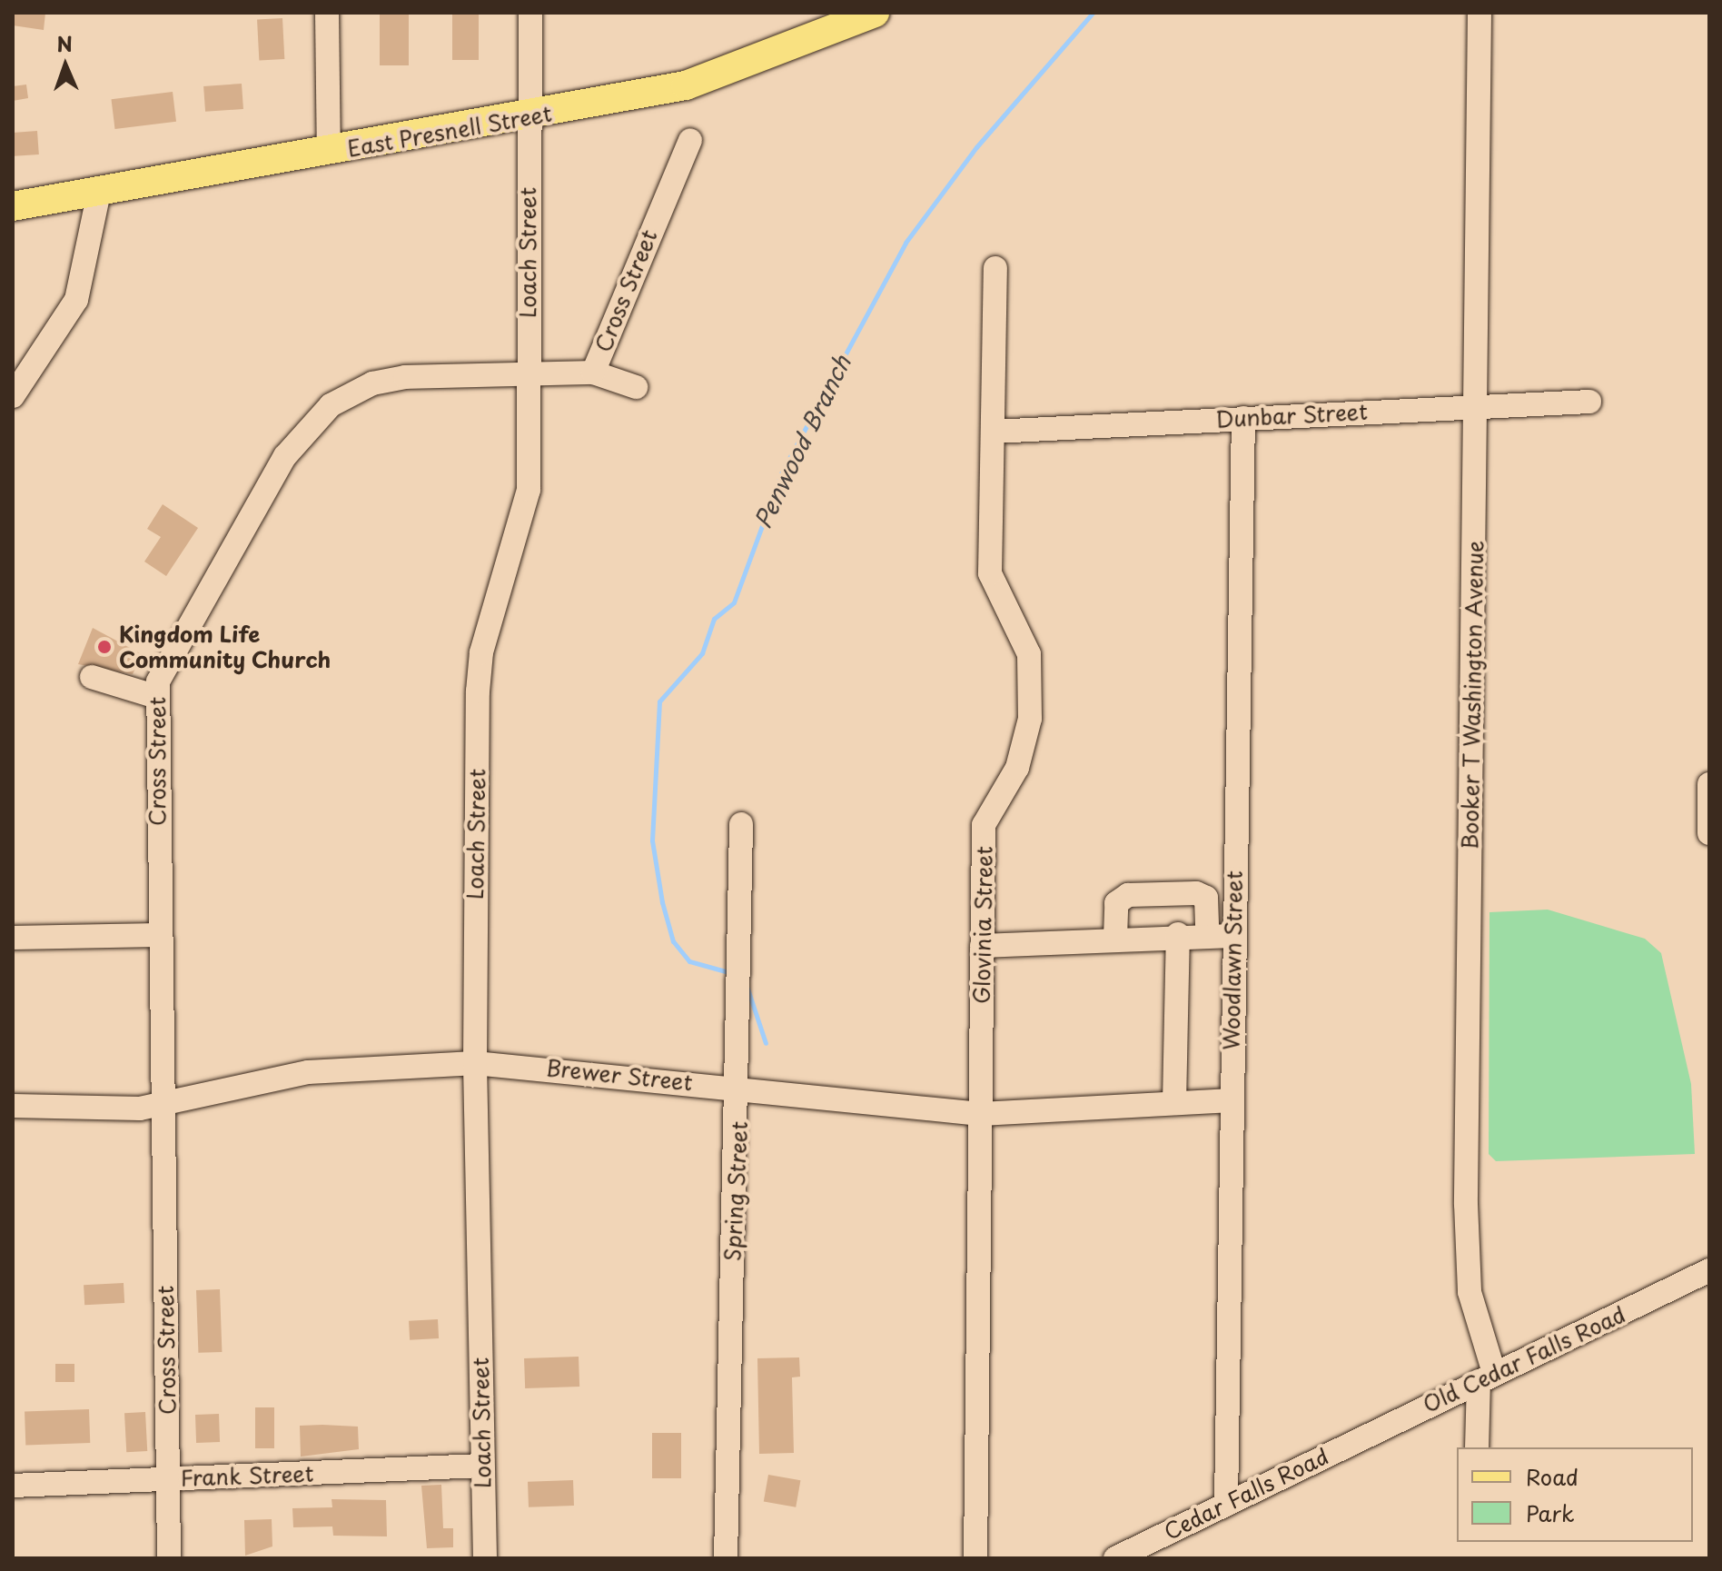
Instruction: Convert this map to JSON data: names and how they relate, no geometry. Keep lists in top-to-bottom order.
{
  "streets": {
    "main road": ["East Presnell Street"],
    "street": [
      "Loach Street",
      "Cross Street",
      "Dunbar Street",
      "Booker T Washington Avenue",
      "Glovinia Street",
      "Woodlawn Street",
      "Brewer Street",
      "Spring Street",
      "Old Cedar Falls Road",
      "Frank Street",
      "Cedar Falls Road"
    ]
  },
  "crossings": [
    ["East Presnell Street", "Loach Street"],
    ["Loach Street", "Cross Street"],
    ["Loach Street", "Brewer Street"],
    ["Loach Street", "Frank Street"],
    ["Cross Street", "Brewer Street"],
    ["Cross Street", "Frank Street"],
    ["Dunbar Street", "Booker T Washington Avenue"],
    ["Dunbar Street", "Glovinia Street"],
    ["Dunbar Street", "Woodlawn Street"],
    ["Booker T Washington Avenue", "Old Cedar Falls Road"],
    ["Glovinia Street", "Brewer Street"],
    ["Woodlawn Street", "Brewer Street"],
    ["Woodlawn Street", "Cedar Falls Road"],
    ["Brewer Street", "Spring Street"],
    ["Old Cedar Falls Road", "Cedar Falls Road"]
  ],
  "water": ["Penwood Branch"],
  "places": ["Kingdom Life Community Church"],
  "legend": ["Road", "Park"],
  "north": "top"
}
